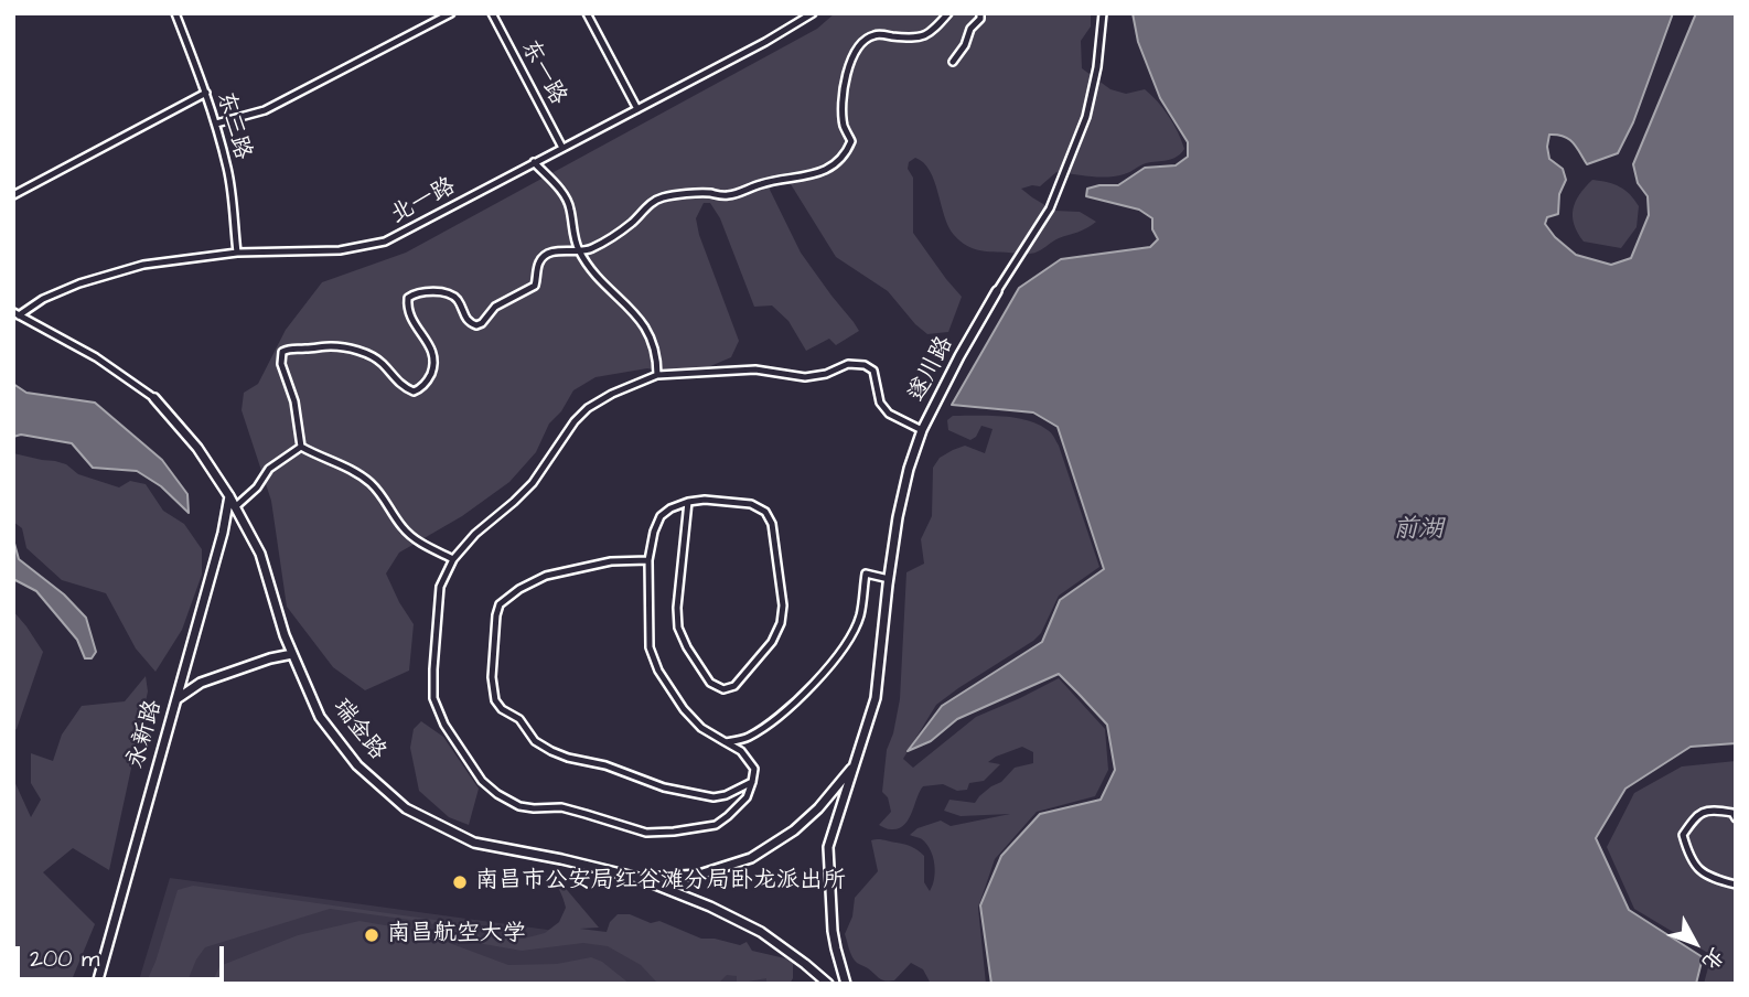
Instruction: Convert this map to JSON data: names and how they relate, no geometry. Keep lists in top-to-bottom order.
{
  "streets": {
    "street": [
      "东一路",
      "东三路",
      "北一路",
      "遂川路",
      "瑞金路",
      "永新路"
    ]
  },
  "crossings": [
    ["东一路", "北一路"],
    ["东三路", "北一路"],
    ["北一路", "瑞金路"],
    ["遂川路", "瑞金路"],
    ["瑞金路", "永新路"]
  ],
  "water": ["前湖"],
  "places": ["南昌市公安局红谷滩分局卧龙派出所", "南昌航空大学"],
  "scale_bar": "200 m",
  "north": "bottom right"
}
